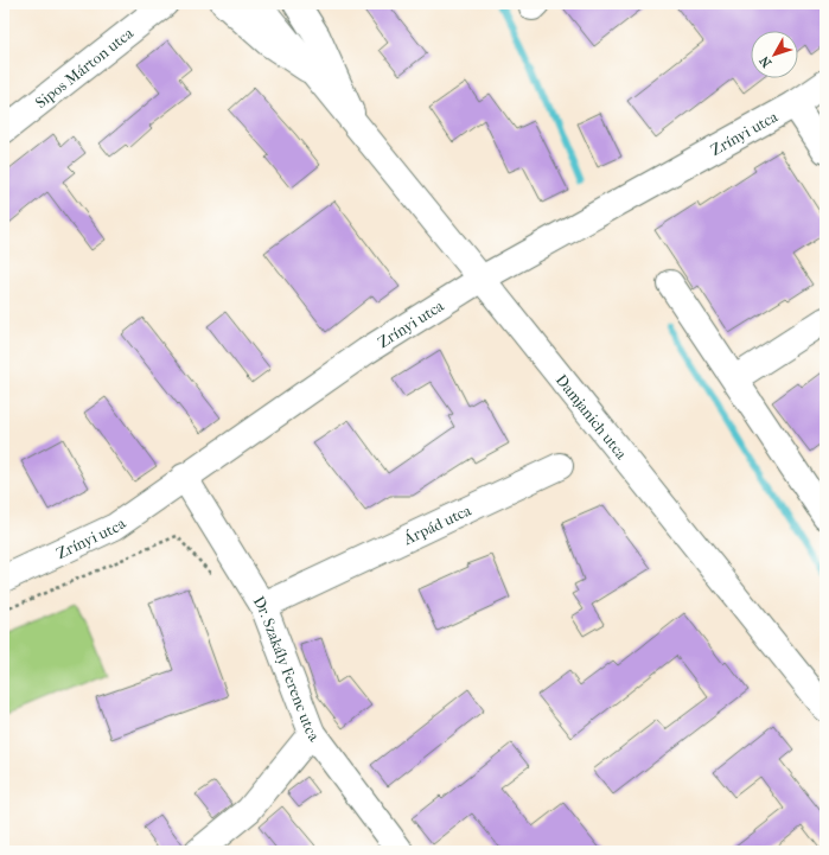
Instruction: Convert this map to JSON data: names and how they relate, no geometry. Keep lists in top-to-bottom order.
{
  "streets": {
    "street": [
      "Sipos Márton utca",
      "Zrínyi utca",
      "Damjanich utca",
      "Árpád utca",
      "Dr. Szakály Ferenc utca"
    ]
  },
  "crossings": [
    ["Zrínyi utca", "Damjanich utca"],
    ["Zrínyi utca", "Dr. Szakály Ferenc utca"],
    ["Árpád utca", "Dr. Szakály Ferenc utca"]
  ],
  "north": "bottom left"
}
